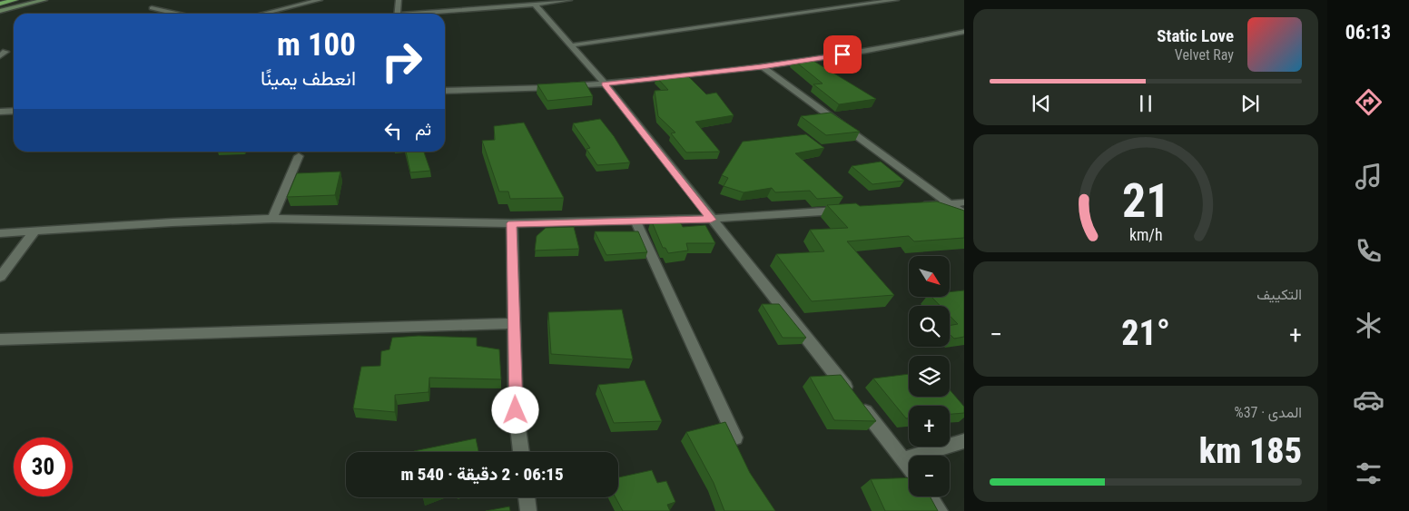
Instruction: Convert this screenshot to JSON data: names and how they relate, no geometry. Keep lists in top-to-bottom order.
{
  "north": "bottom right",
  "page": {
    "tabs": "06:13",
    "turn": ["100 m", "انعطف يمينًا"],
    "song": ["Static Love", "Velvet Ray"],
    "then": "ثم",
    "map_buttons": ["+", "−"],
    "tile": [
      "التكييف",
      ["المدى · 37%", "185 km"]
    ],
    "heat": ["−", "21°", "+"],
    "limit": "30",
    "trip": "06:15 · 2 دقيقة · 540 m",
    "gauge": ["21", "km/h"]
  }
}
